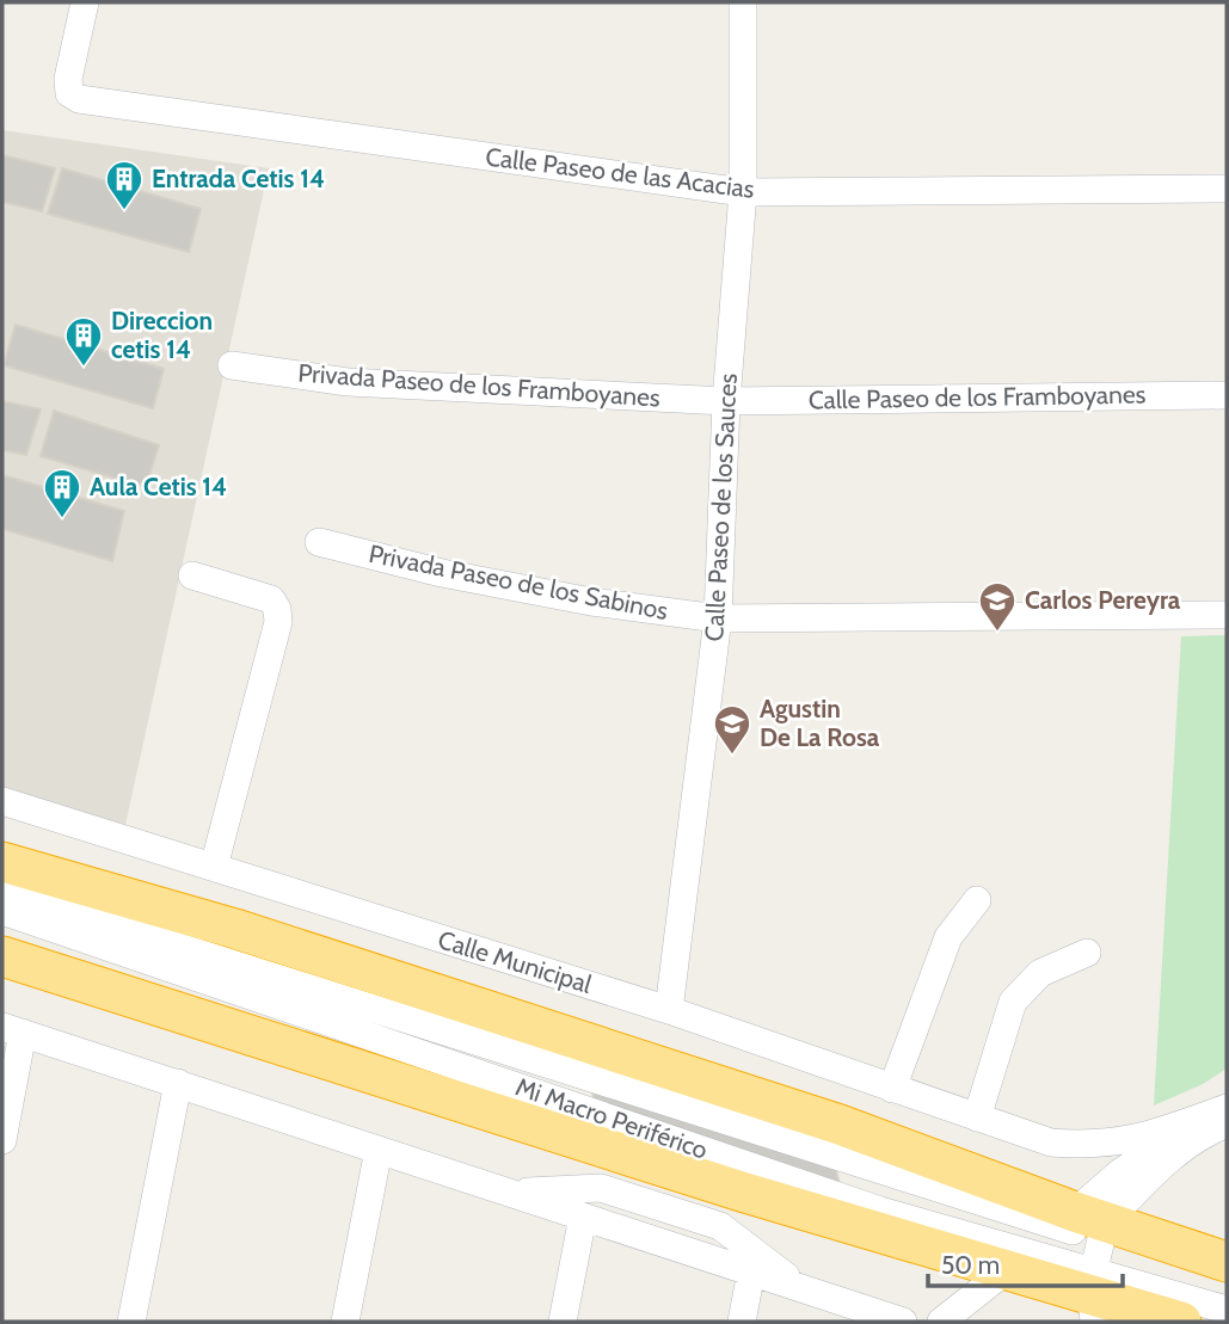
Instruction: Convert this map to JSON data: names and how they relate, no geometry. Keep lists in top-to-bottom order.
{
  "streets": {
    "street": [
      "Calle Paseo de las Acacias",
      "Privada Paseo de los Framboyanes",
      "Calle Paseo de los Framboyanes",
      "Calle Paseo de los Sauces",
      "Privada Paseo de los Sabinos",
      "Calle Municipal",
      "Mi Macro Periférico"
    ]
  },
  "crossings": [
    ["Calle Paseo de las Acacias", "Calle Paseo de los Sauces"],
    ["Privada Paseo de los Framboyanes", "Calle Paseo de los Framboyanes"],
    ["Privada Paseo de los Framboyanes", "Calle Paseo de los Sauces"],
    ["Calle Paseo de los Framboyanes", "Calle Paseo de los Sauces"],
    ["Calle Paseo de los Sauces", "Privada Paseo de los Sabinos"],
    ["Calle Paseo de los Sauces", "Calle Municipal"]
  ],
  "places": {
    "building": ["Entrada Cetis 14", "Direccion cetis 14", "Aula Cetis 14"],
    "school or university": ["Carlos Pereyra", "Agustin De La Rosa"]
  },
  "scale_bar": "50 m"
}
